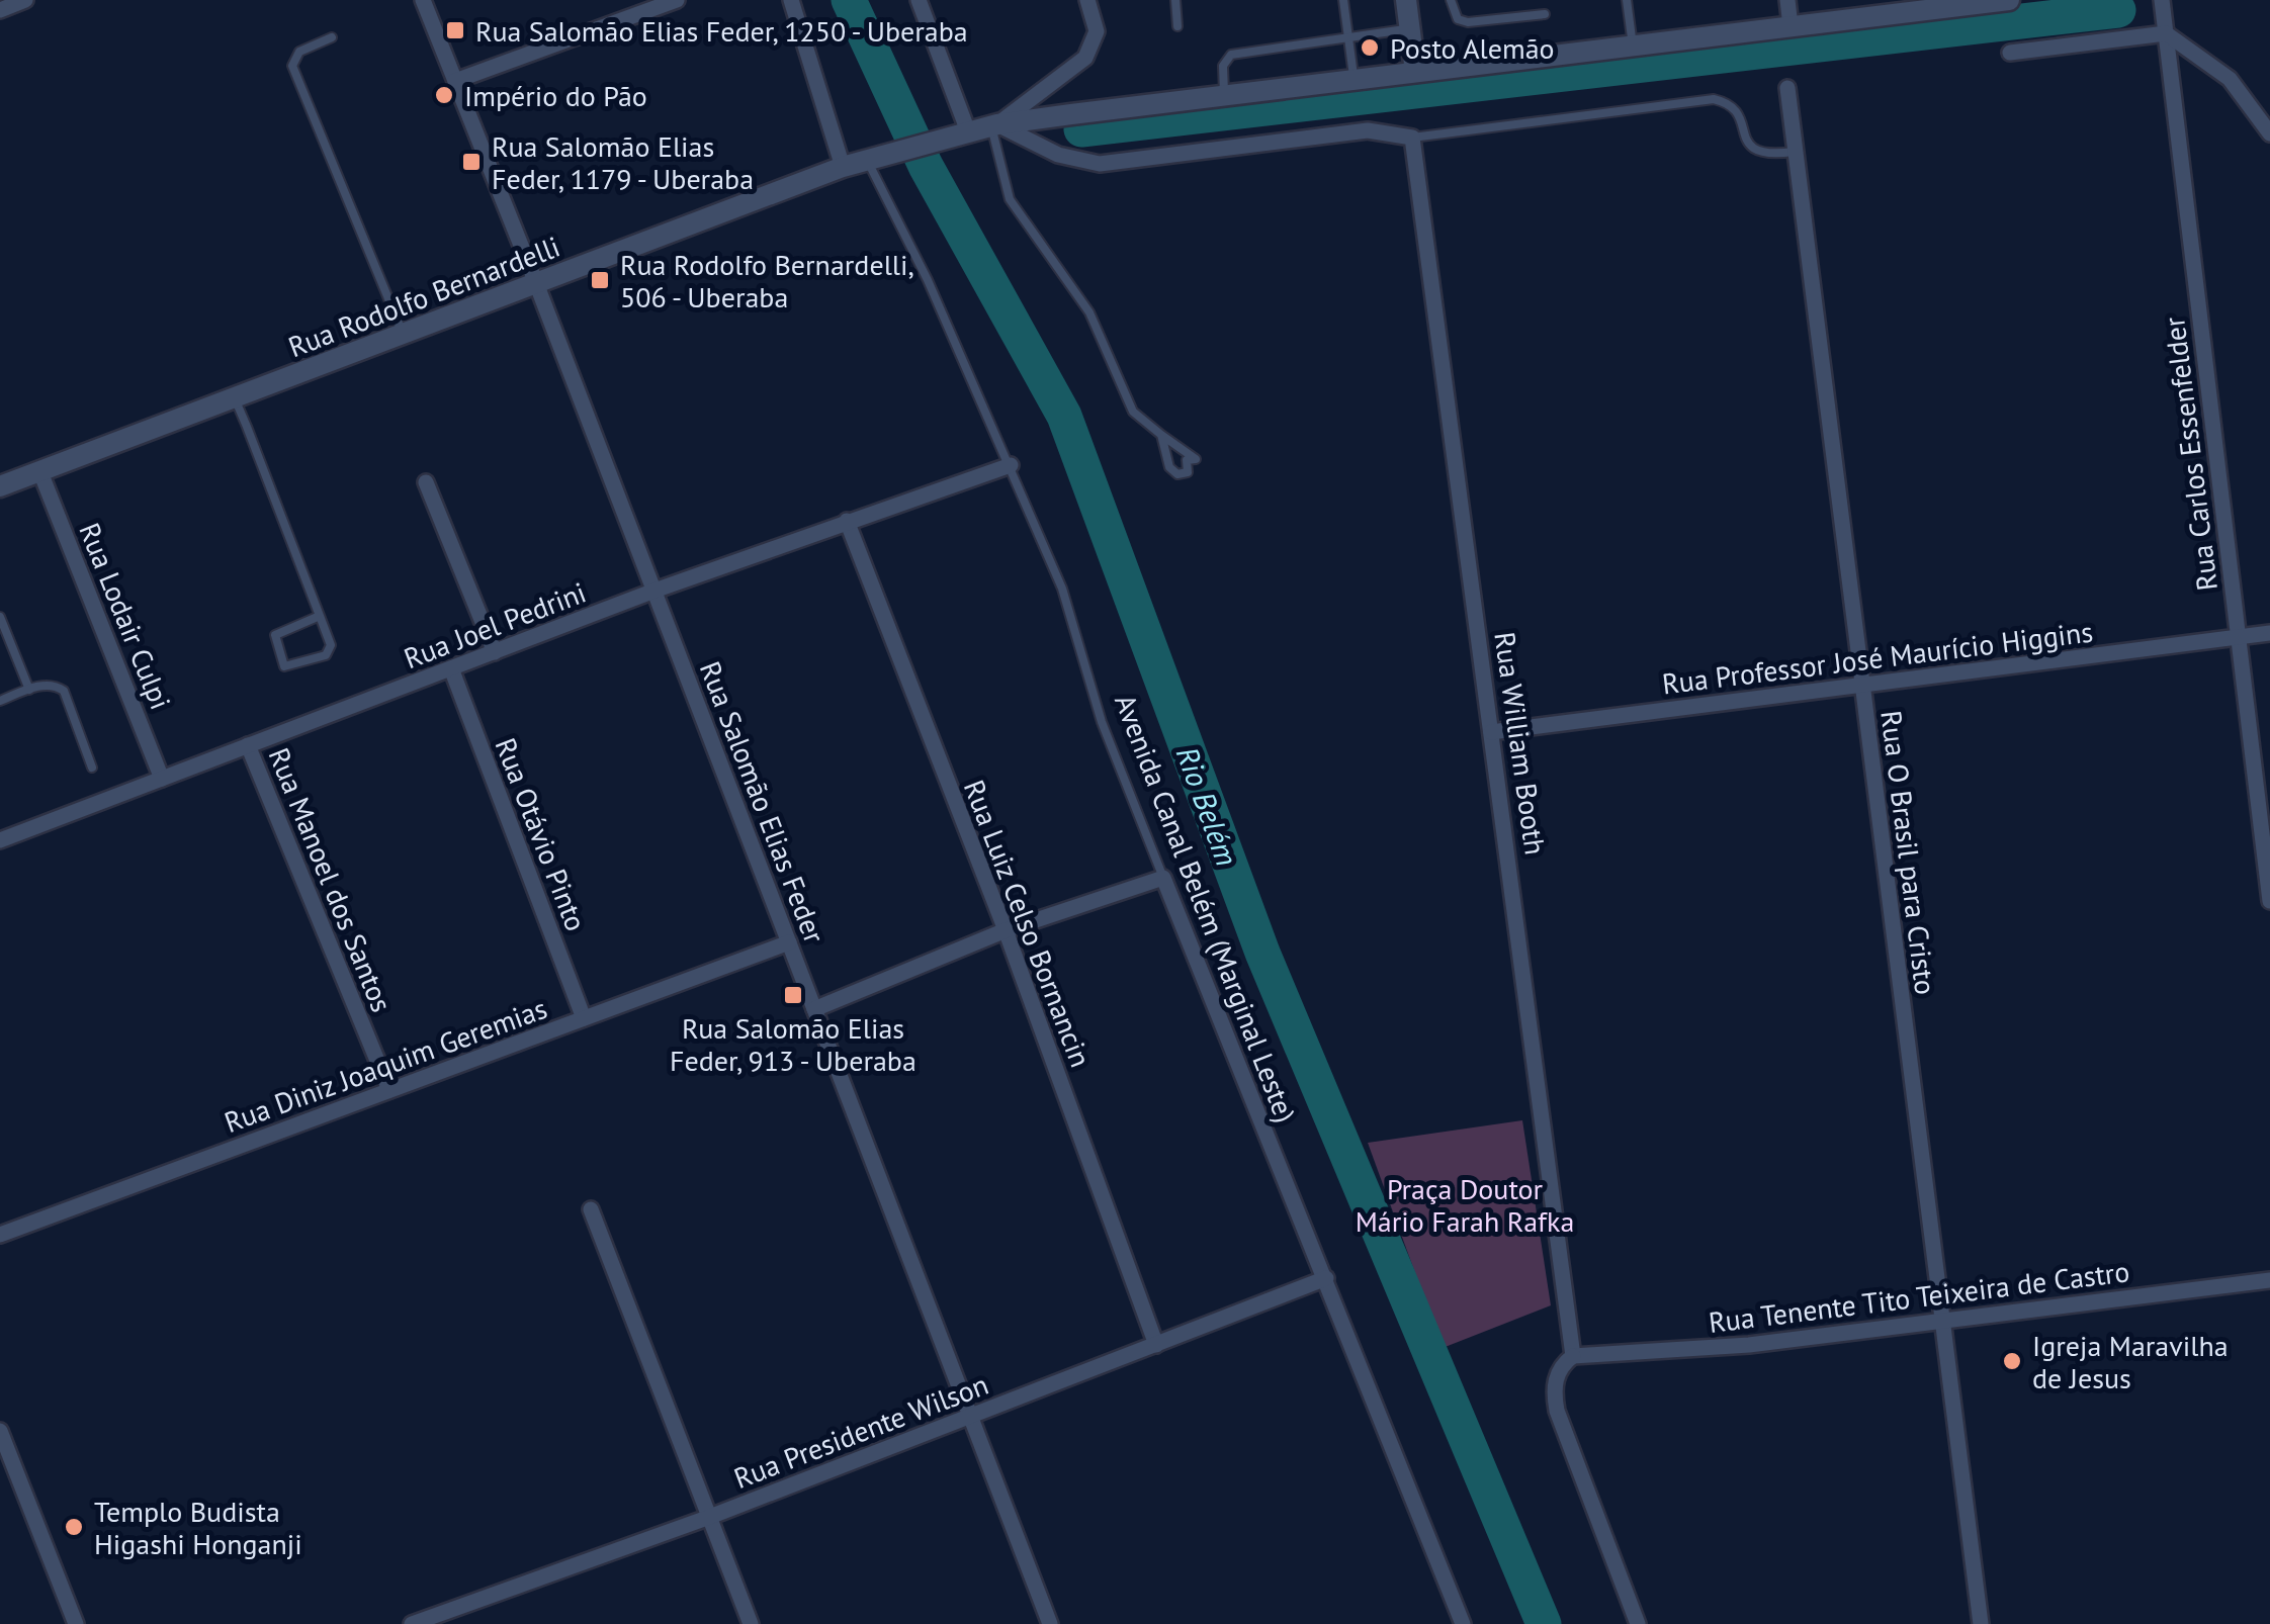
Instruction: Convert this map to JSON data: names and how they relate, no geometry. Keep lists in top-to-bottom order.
{
  "streets": {
    "street": [
      "Rua Rodolfo Bernardelli",
      "Rua Carlos Essenfelder",
      "Rua Lodair Culpi",
      "Rua Joel Pedrini",
      "Rua Professor José Maurício Higgins",
      "Rua William Booth",
      "Rua Salomão Elias Feder",
      "Rua Otávio Pinto",
      "Rua O Brasil para Cristo",
      "Rua Manoel dos Santos",
      "Avenida Canal Belém (Marginal Leste)",
      "Rua Luiz Celso Bornancin",
      "Rua Diniz Joaquim Geremias",
      "Rua Tenente Tito Teixeira de Castro",
      "Rua Presidente Wilson"
    ]
  },
  "crossings": [
    ["Rua Rodolfo Bernardelli", "Rua Lodair Culpi"],
    ["Rua Rodolfo Bernardelli", "Rua Salomão Elias Feder"],
    ["Rua Rodolfo Bernardelli", "Avenida Canal Belém (Marginal Leste)"],
    ["Rua Carlos Essenfelder", "Rua Professor José Maurício Higgins"],
    ["Rua Lodair Culpi", "Rua Joel Pedrini"],
    ["Rua Joel Pedrini", "Rua Salomão Elias Feder"],
    ["Rua Joel Pedrini", "Rua Otávio Pinto"],
    ["Rua Joel Pedrini", "Rua Manoel dos Santos"],
    ["Rua Joel Pedrini", "Avenida Canal Belém (Marginal Leste)"],
    ["Rua Joel Pedrini", "Rua Luiz Celso Bornancin"],
    ["Rua Professor José Maurício Higgins", "Rua William Booth"],
    ["Rua Professor José Maurício Higgins", "Rua O Brasil para Cristo"],
    ["Rua William Booth", "Rua Tenente Tito Teixeira de Castro"],
    ["Rua Salomão Elias Feder", "Rua Diniz Joaquim Geremias"],
    ["Rua Salomão Elias Feder", "Rua Presidente Wilson"],
    ["Rua Otávio Pinto", "Rua Diniz Joaquim Geremias"],
    ["Rua O Brasil para Cristo", "Rua Tenente Tito Teixeira de Castro"],
    ["Rua Manoel dos Santos", "Rua Diniz Joaquim Geremias"],
    ["Avenida Canal Belém (Marginal Leste)", "Rua Presidente Wilson"],
    ["Rua Luiz Celso Bornancin", "Rua Presidente Wilson"]
  ],
  "water": ["Rio Belém"],
  "parks": ["Praça Doutor Mário Farah Rafka"],
  "places": {
    "transit": [
      "Rua Salomão Elias Feder, 1250 - Uberaba",
      "Rua Salomão Elias Feder, 1179 - Uberaba",
      "Rua Rodolfo Bernardelli, 506 - Uberaba",
      "Rua Salomão Elias Feder, 913 - Uberaba"
    ],
    "other": [
      "Posto Alemão",
      "Império do Pão",
      "Igreja Maravilha de Jesus",
      "Templo Budista Higashi Honganji"
    ]
  }
}
